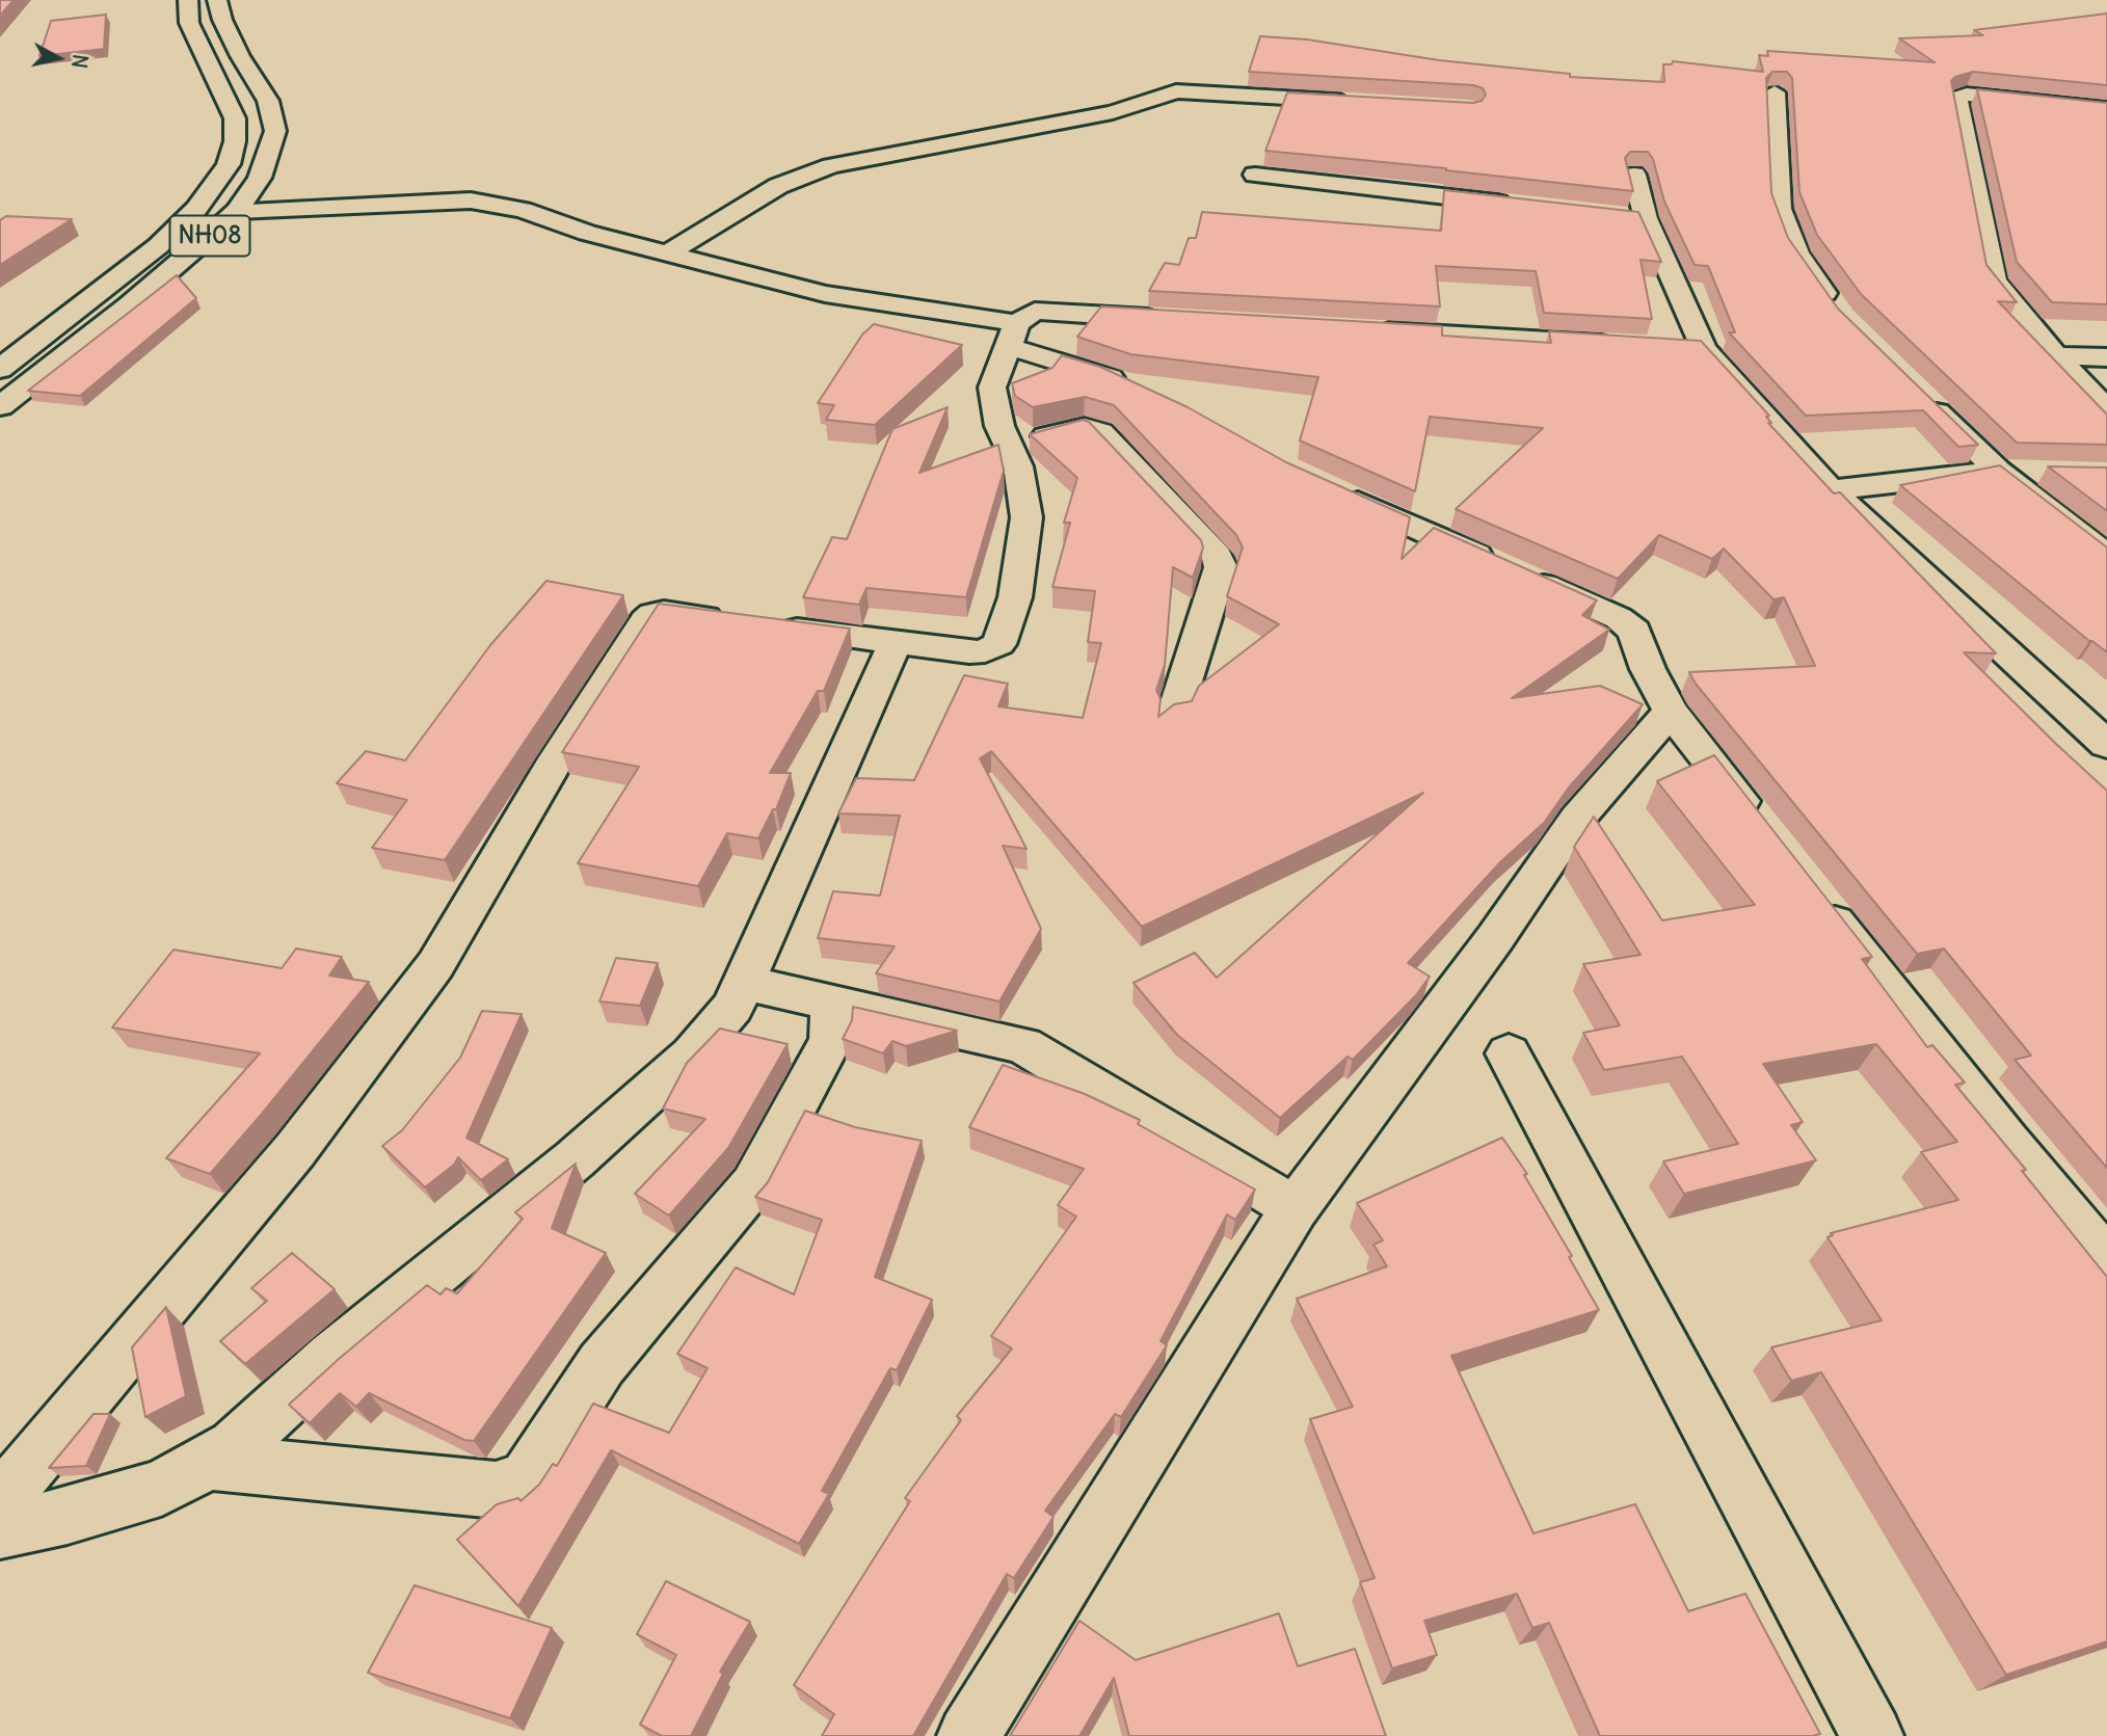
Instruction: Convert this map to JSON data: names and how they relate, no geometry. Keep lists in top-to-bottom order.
{
  "streets": {
    "main road": ["NH08"]
  },
  "north": "right"
}
